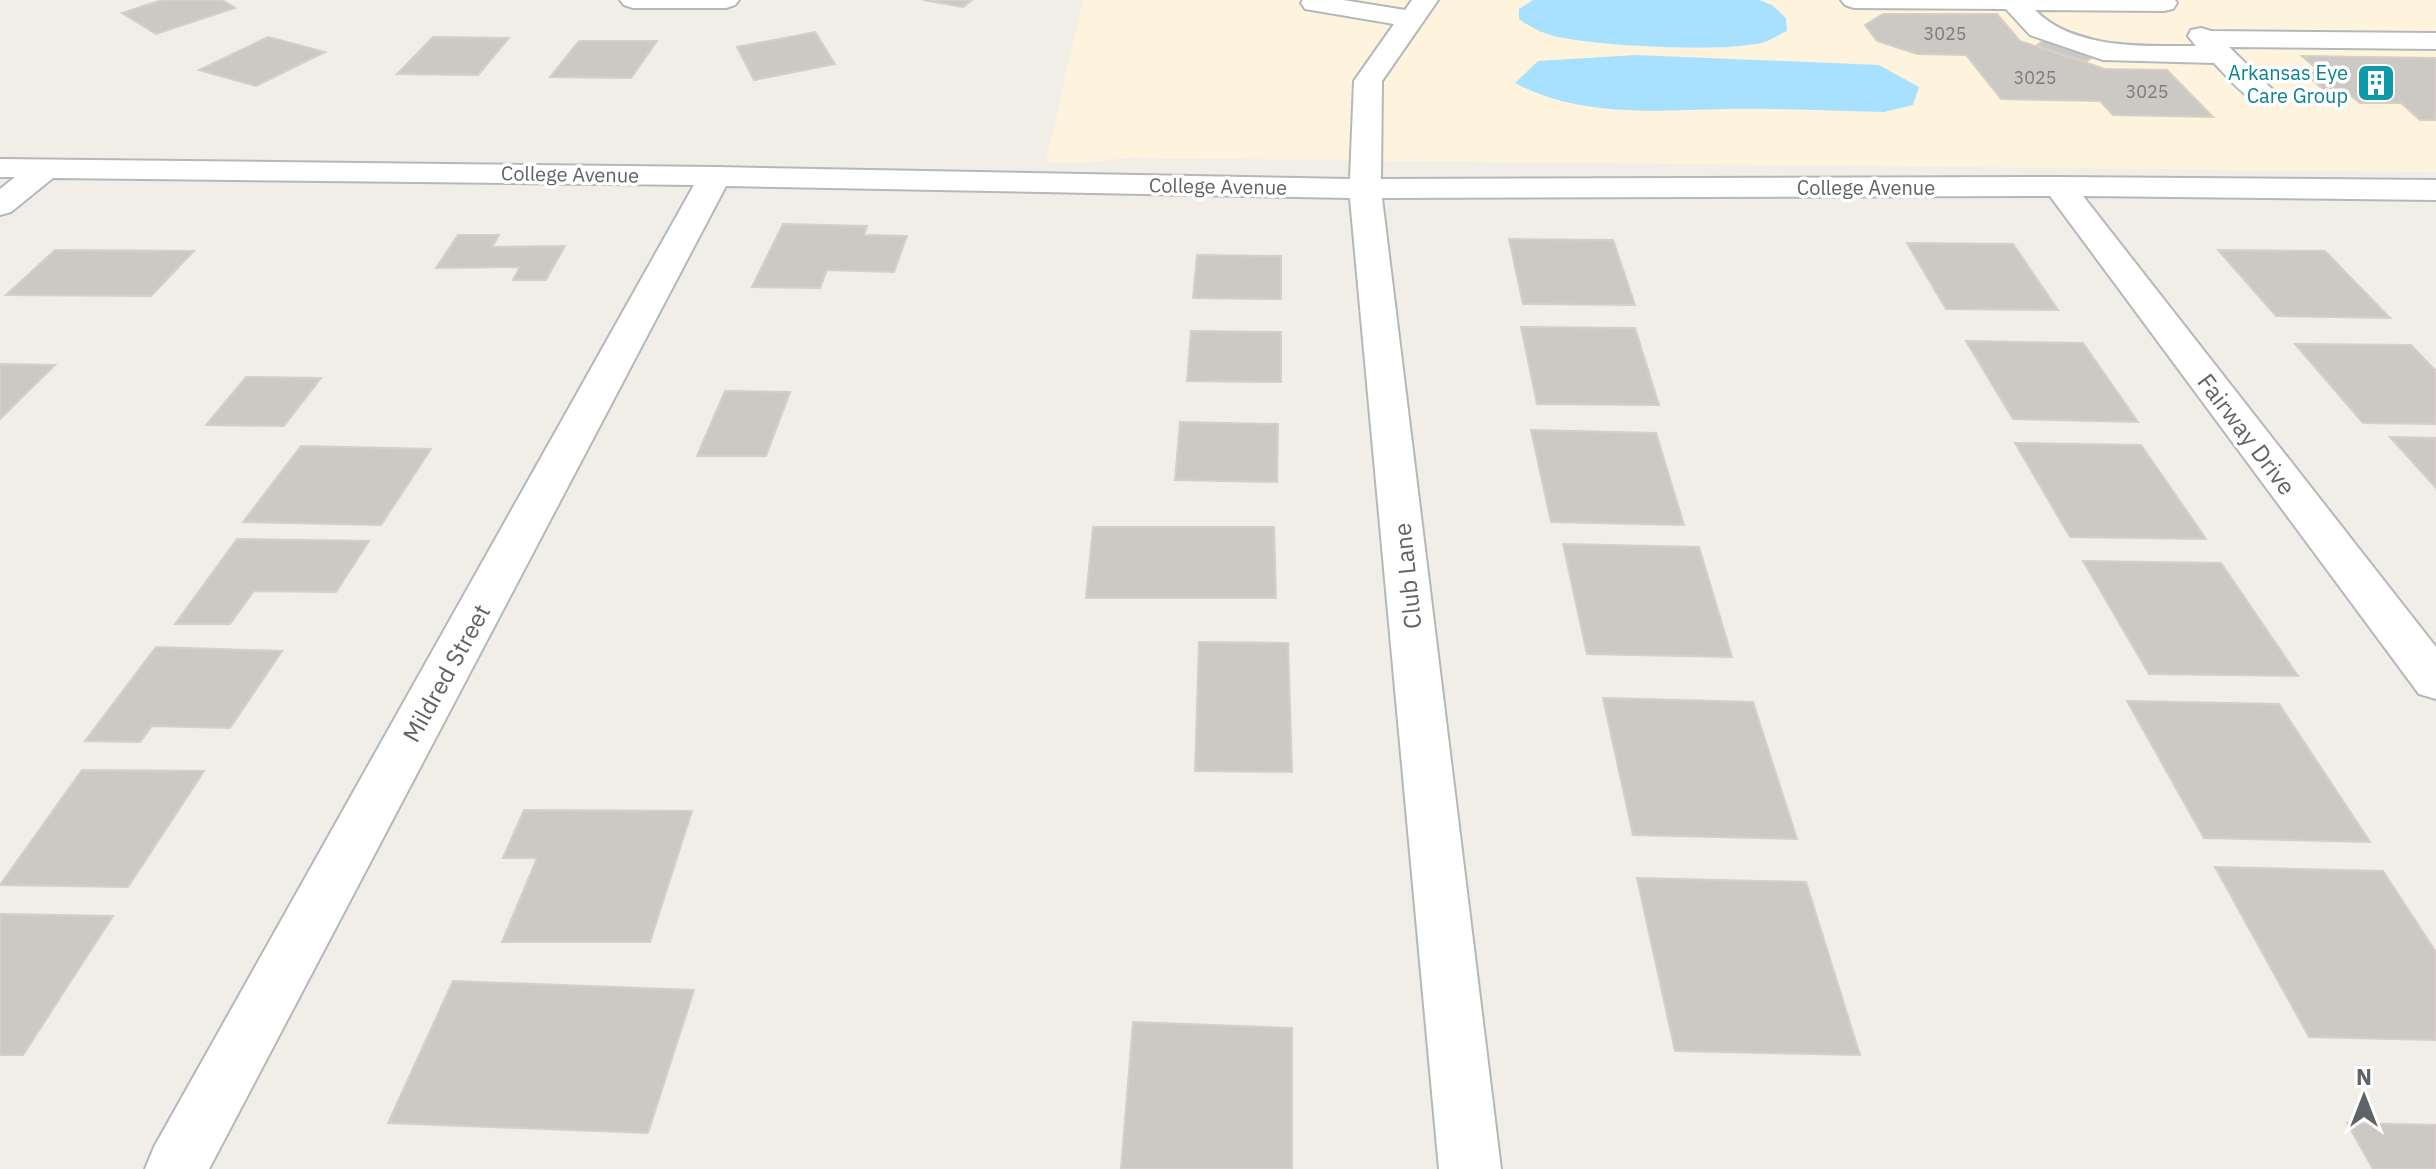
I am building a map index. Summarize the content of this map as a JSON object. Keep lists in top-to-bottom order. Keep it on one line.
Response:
{"streets":{"street":["College Avenue","Fairway Drive","Club Lane","Mildred Street"]},"crossings":[["College Avenue","Fairway Drive"],["College Avenue","Club Lane"],["College Avenue","Mildred Street"]],"places":{"building":["Arkansas Eye Care Group"]},"house_numbers":["3025","3025","3025"],"north":"top"}
